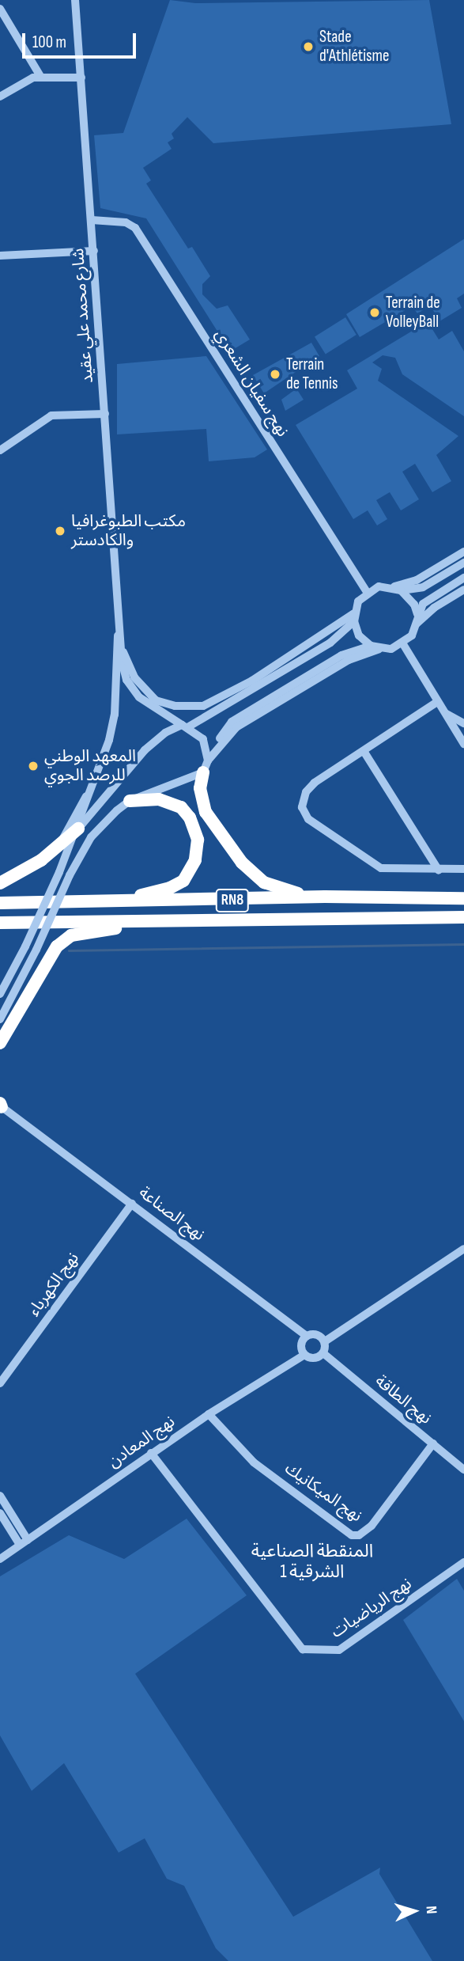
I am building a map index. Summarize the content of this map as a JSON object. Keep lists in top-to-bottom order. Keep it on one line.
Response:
{"streets":{"highway":["RN8"],"street":["شارع محمد علي عقيد","نهج سفيان الشعري","نهج الصناعة","نهج الكهرباء","نهج الطاقة","نهج المعادن","نهج الميكانيك","نهج الرياضيات"]},"crossings":[["شارع محمد علي عقيد","نهج سفيان الشعري"],["نهج الصناعة","نهج الكهرباء"],["نهج الصناعة","نهج الطاقة"],["نهج الصناعة","نهج المعادن"],["نهج الطاقة","نهج المعادن"],["نهج الطاقة","نهج الميكانيك"],["نهج المعادن","نهج الميكانيك"],["نهج المعادن","نهج الرياضيات"]],"districts":["المنقطة الصناعية الشرقية 1"],"places":["Stade d'Athlétisme","Terrain de VolleyBall","Terrain de Tennis","مكتب الطبوغرافيا والكادستر","المعهد الوطني للرصد الجوي"],"scale_bar":"100 m","north":"right"}
